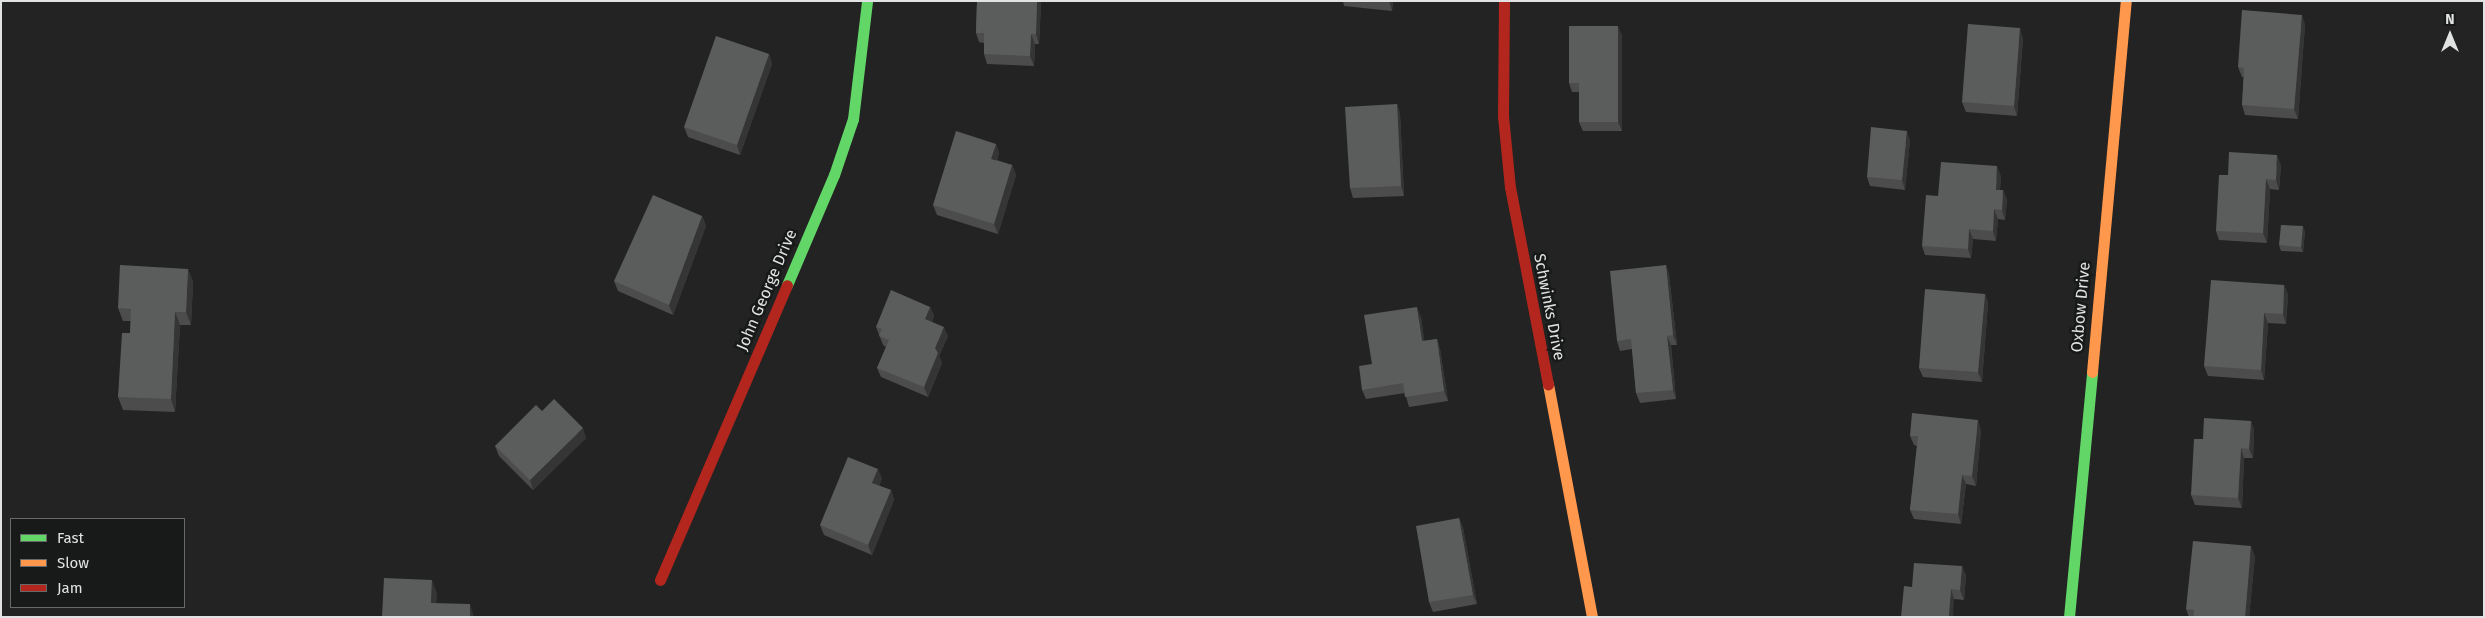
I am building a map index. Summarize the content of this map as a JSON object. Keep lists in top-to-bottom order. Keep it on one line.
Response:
{"streets":{"street":["John George Drive","Schwinks Drive","Oxbow Drive"]},"legend":["Fast","Slow","Jam"],"north":"top"}
